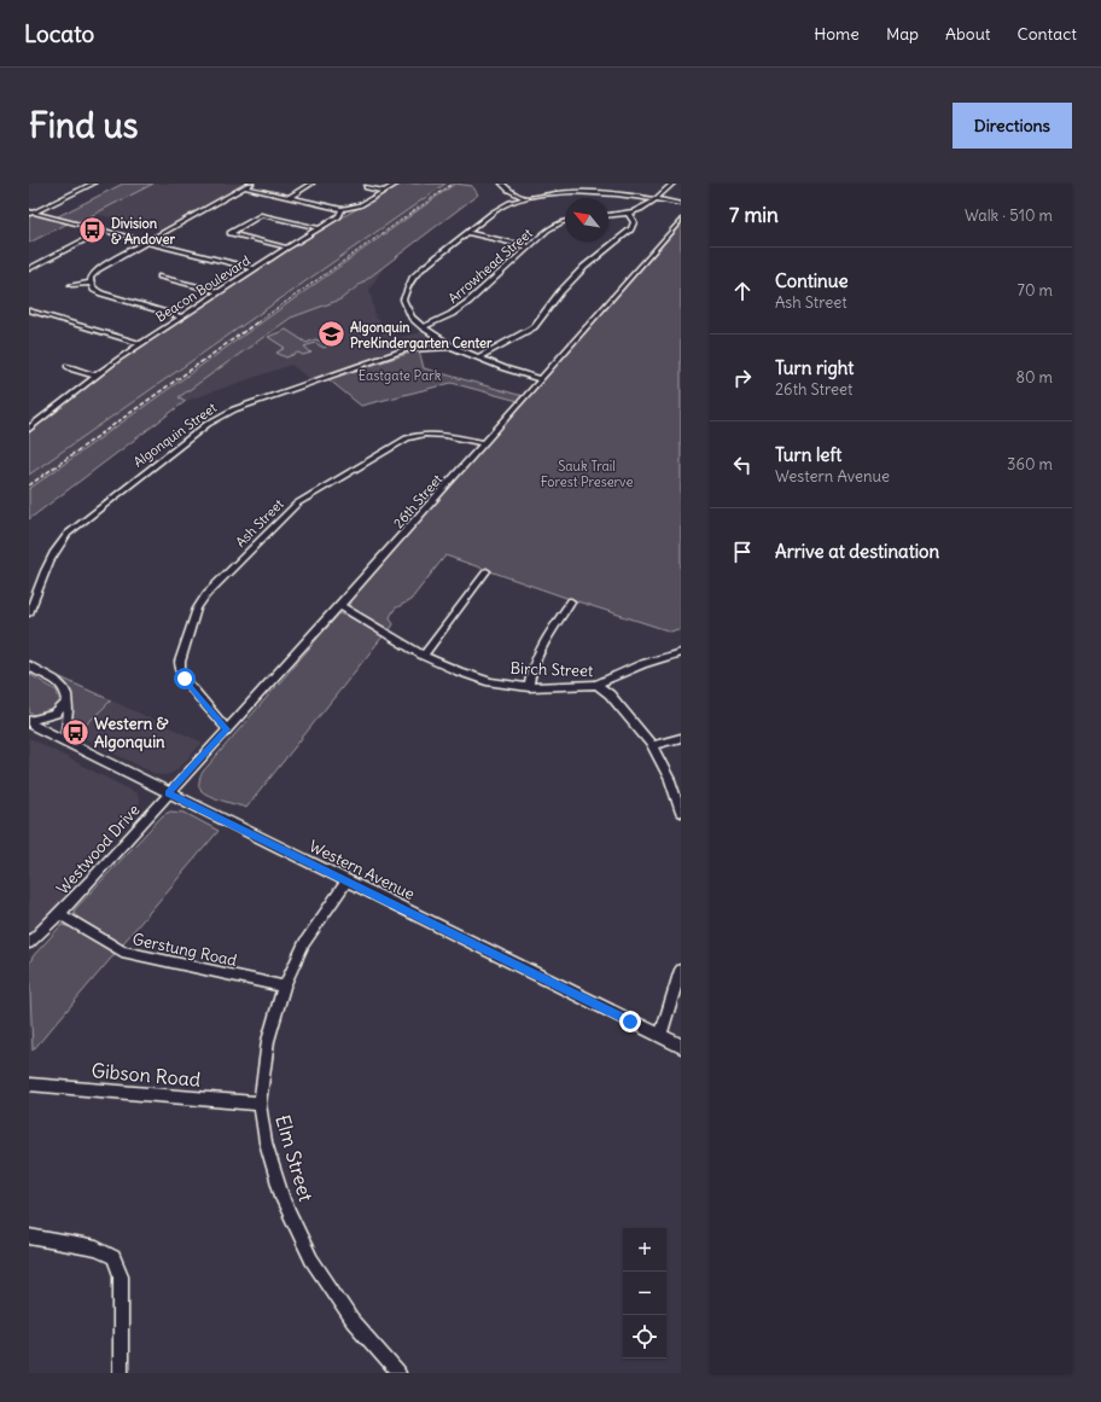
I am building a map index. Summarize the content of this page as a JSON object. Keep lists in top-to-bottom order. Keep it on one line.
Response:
{"streets":{"main road":["Western Avenue"],"street":["Arrowhead Street","Beacon Boulevard","Algonquin Street","26th Street","Ash Street","Birch Street","Westwood Drive","Gerstung Road","Gibson Road","Elm Street"]},"crossings":[["26th Street","Ash Street"],["26th Street","Birch Street"],["26th Street","Westwood Drive"],["26th Street","Western Avenue"],["Westwood Drive","Western Avenue"],["Westwood Drive","Gerstung Road"],["Western Avenue","Elm Street"],["Gerstung Road","Elm Street"],["Gibson Road","Elm Street"]],"parks":["Eastgate Park","Sauk Trail Forest Preserve"],"places":{"bus stop":["Division & Andover","Western & Algonquin"],"school or university":["Algonquin PreKindergarten Center"]},"north":"top left","page":{"header":"Locato","nav":["Home","Map","About","Contact"],"buttons":"Directions","title":"Find us","heading":["7 min","Walk · 510 m"],"list":[["Continue","Ash Street","70 m"],["Turn right","26th Street","80 m"],["Turn left","Western Avenue","360 m"],"Arrive at destination"],"map_buttons":["+","−"]}}
